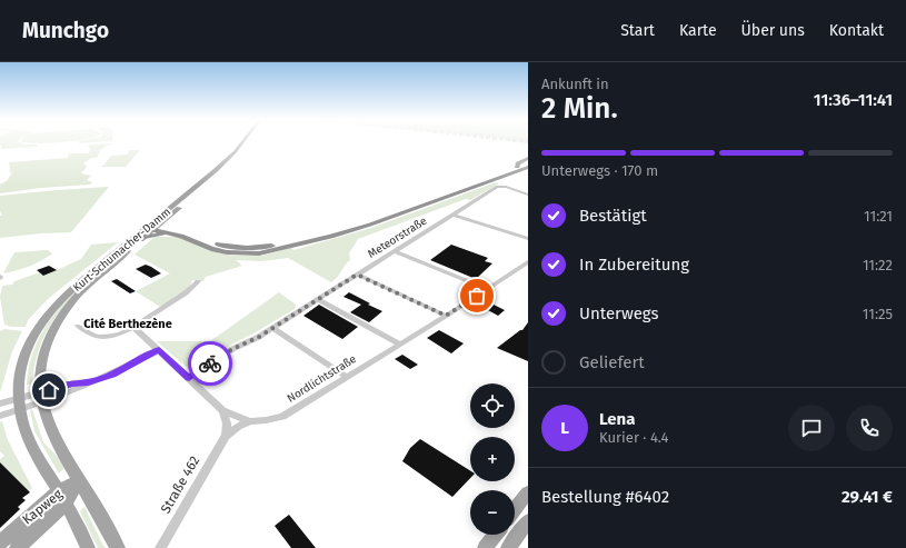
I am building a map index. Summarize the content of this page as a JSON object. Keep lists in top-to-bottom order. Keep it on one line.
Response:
{"streets":{"main road":["Kurt-Schumacher-Damm","Kapweg"],"street":["Meteorstraße","Nordlichtstraße","Straße 462"]},"crossings":[["Meteorstraße","Nordlichtstraße"],["Kurt-Schumacher-Damm","Kapweg"],["Nordlichtstraße","Straße 462"]],"districts":["Cité Berthezène"],"page":{"header":"Munchgo","nav":["Start","Karte","Über uns","Kontakt"],"heading":["2 Min.","Ankunft in","11:36–11:41"],"panel":["Lena","Kurier · 4.4","Bestellung #6402","29.41 €"],"bar":"Unterwegs · 170 m","list":[["Bestätigt","11:21"],["In Zubereitung","11:22"],["Unterwegs","11:25"],"Geliefert"],"map_buttons":["+","−"],"round":"L"}}
